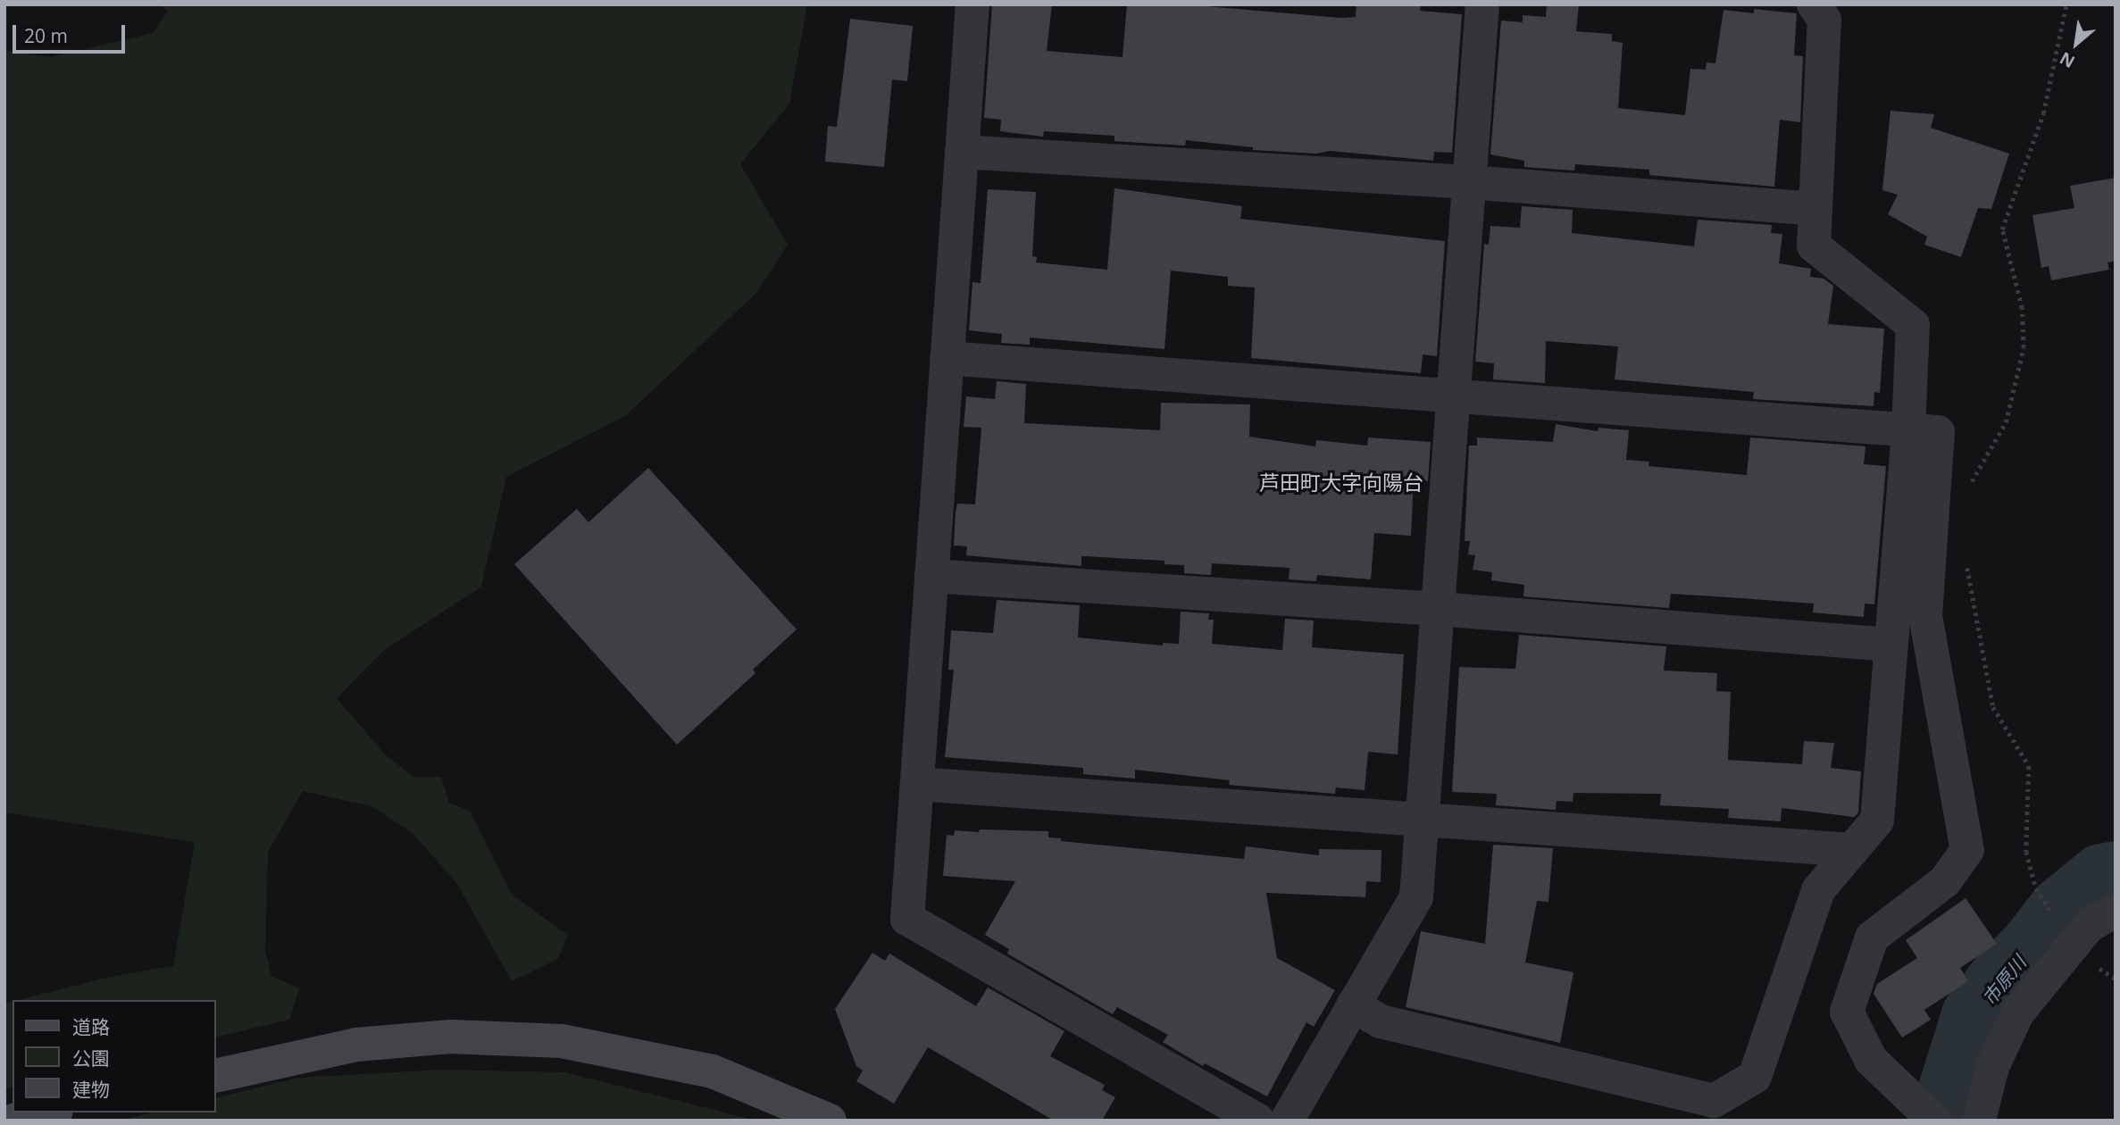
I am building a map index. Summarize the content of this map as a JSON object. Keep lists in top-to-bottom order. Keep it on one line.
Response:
{"districts":["芦田町大字向陽台"],"water":["市原川"],"legend":["道路","公園","建物"],"scale_bar":"20 m","north":"bottom left"}
